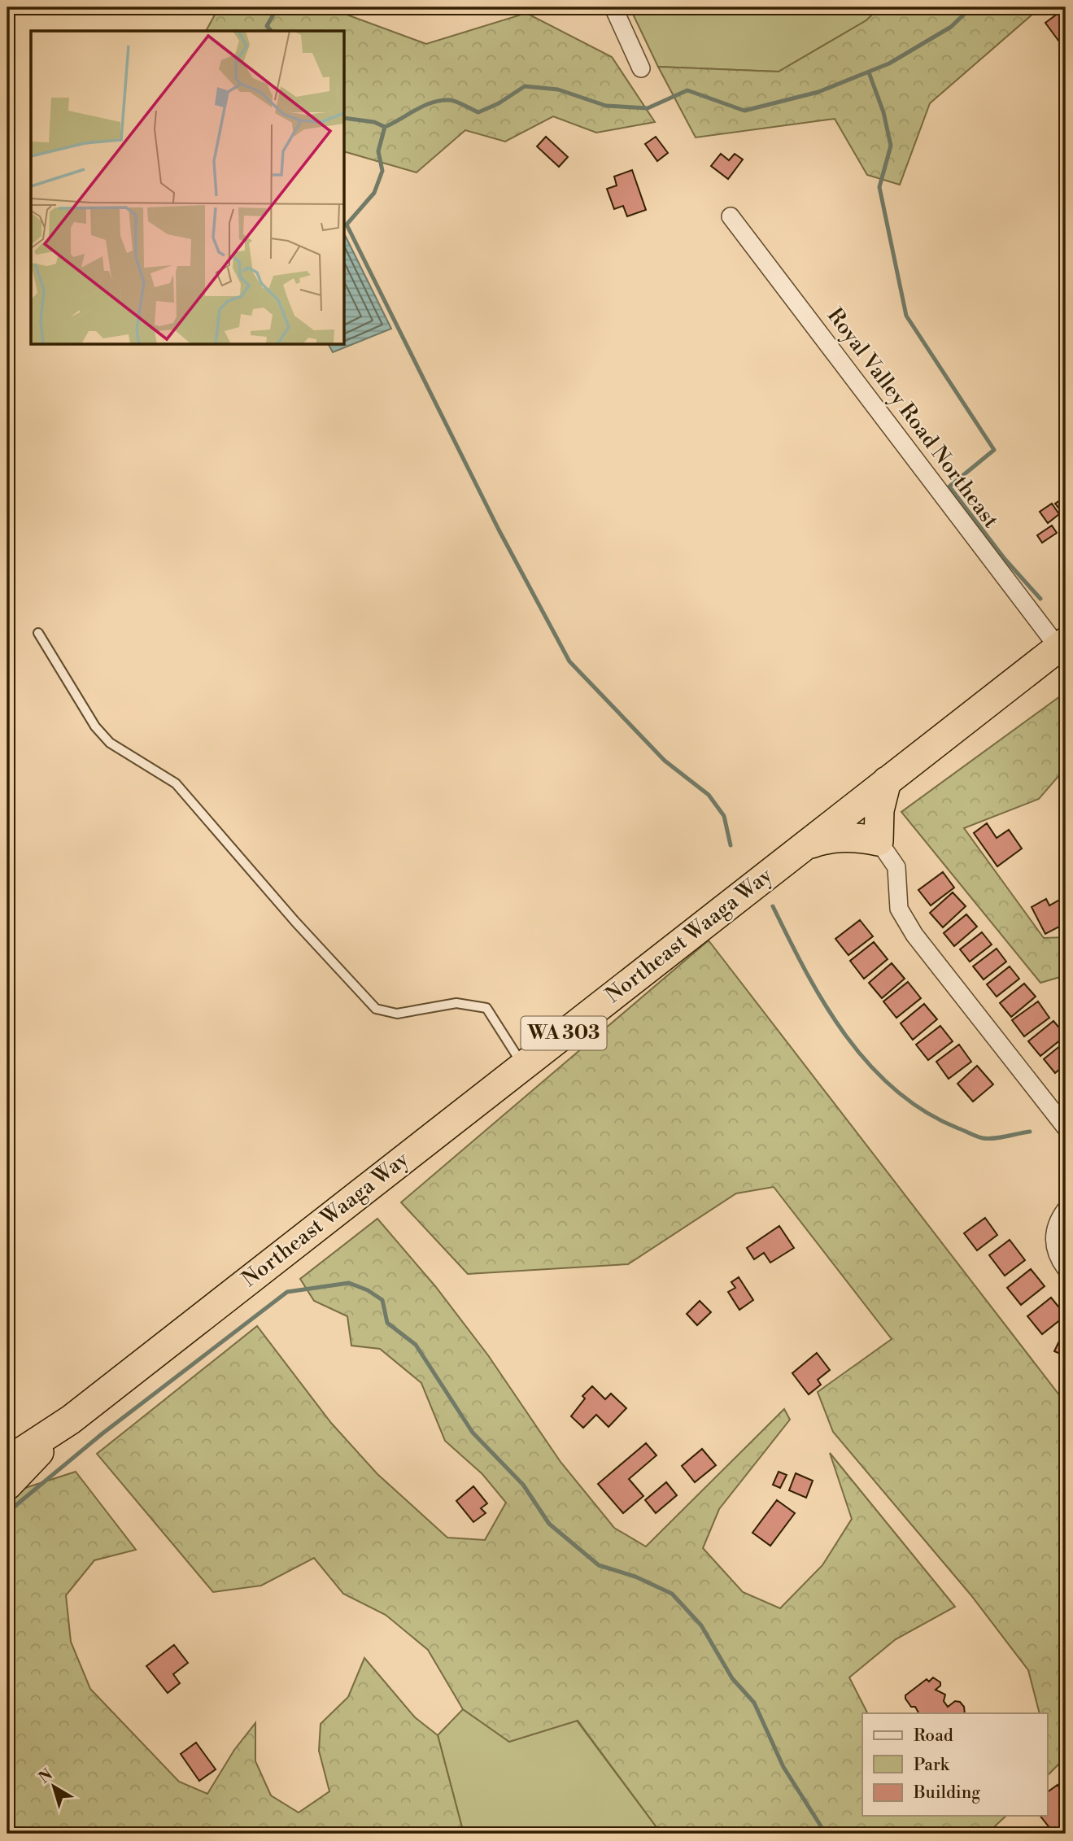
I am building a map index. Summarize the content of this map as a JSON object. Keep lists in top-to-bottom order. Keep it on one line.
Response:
{"streets":{"highway":["Northeast Waaga Way","WA 303"],"street":["Royal Valley Road Northeast"]},"crossings":[["Royal Valley Road Northeast","Northeast Waaga Way"],["Northeast Waaga Way","WA 303"]],"legend":["Road","Park","Building"],"north":"top left"}
